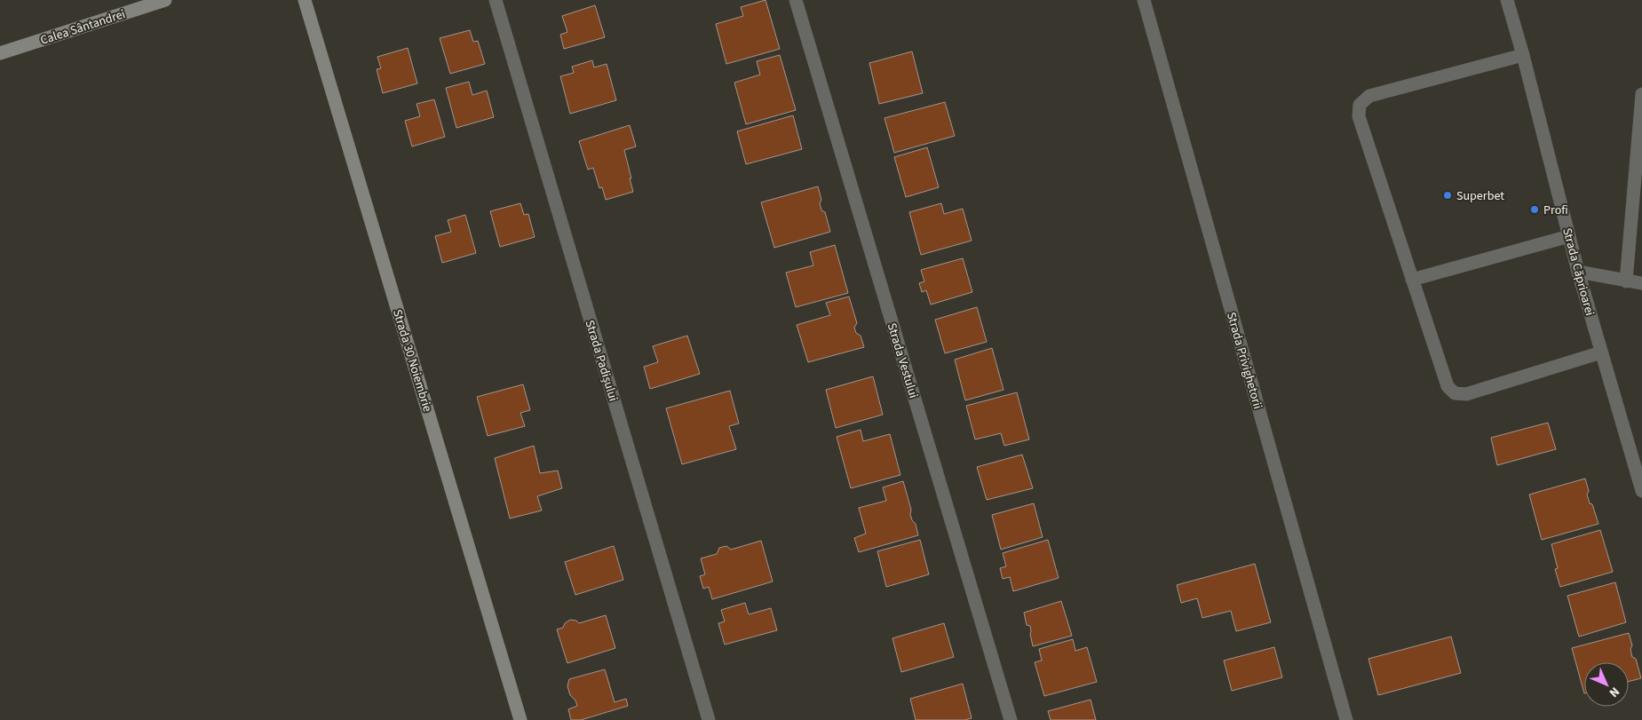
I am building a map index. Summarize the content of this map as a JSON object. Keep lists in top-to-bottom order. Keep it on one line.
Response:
{"streets":{"street":["Calea Sântandrei","Strada Căprioarei","Strada 30 Noiembrie","Strada Padișului","Strada Vestului","Strada Privighetorii"]},"places":["Superbet","Profi"],"north":"bottom right"}
